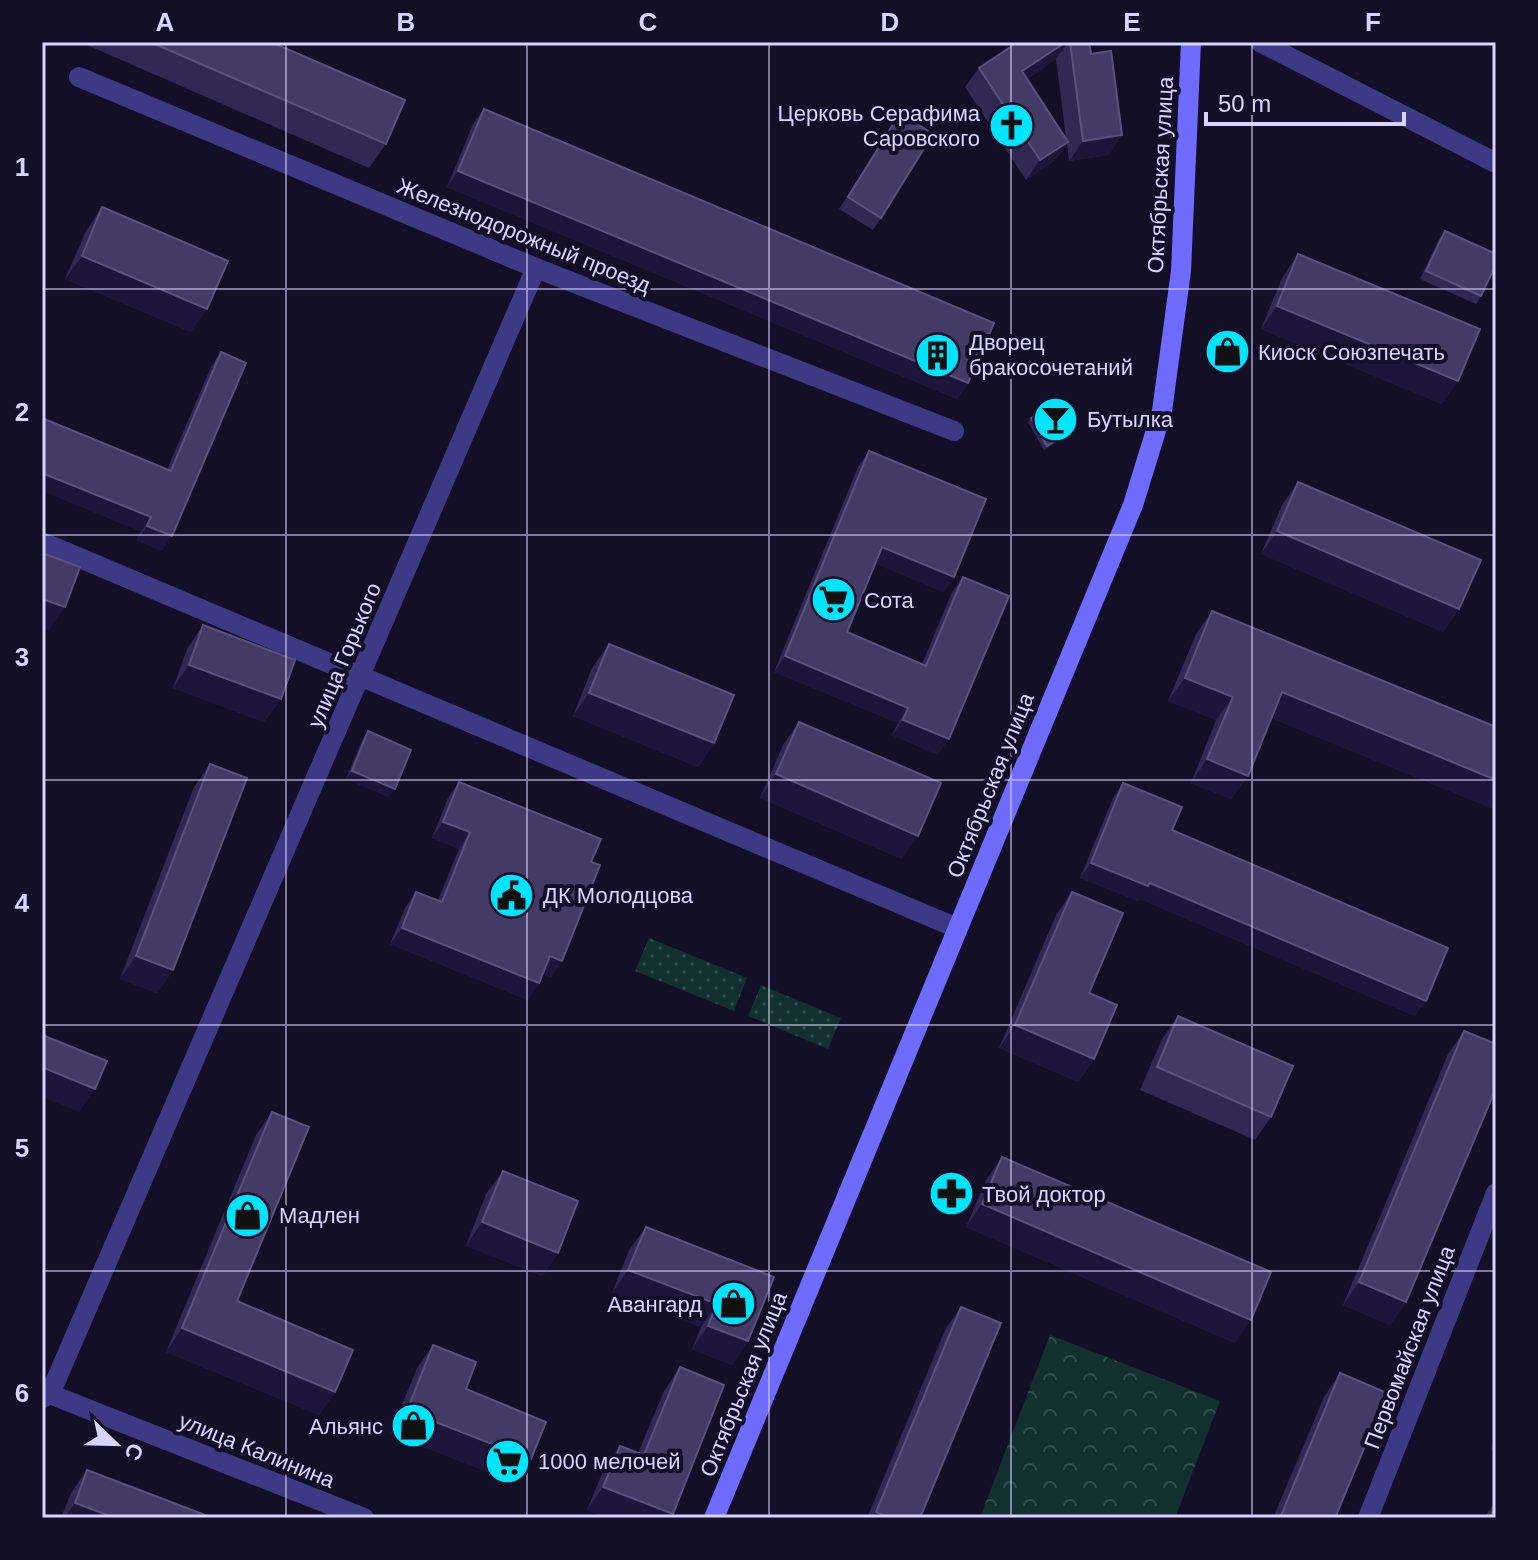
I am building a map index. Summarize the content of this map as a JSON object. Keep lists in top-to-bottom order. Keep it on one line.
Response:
{"streets":{"main road":["Октябрьская улица"],"street":["Железнодорожный проезд","улица Горького","Первомайская улица","улица Калинина"]},"crossings":[["Железнодорожный проезд","улица Горького"],["улица Горького","улица Калинина"]],"places":{"church":["Церковь Серафима Саровского"],"shop":["Киоск Союзпечать","Мадлен","Авангард","Альянс"],"building":["Дворец бракосочетаний"],"bar":["Бутылка"],"supermarket":["Сота","1000 мелочей"],"public building":["ДК Молодцова"],"pharmacy":["Твой доктор"]},"scale_bar":"50 m","north":"bottom right","grid":{"columns":["A","B","C","D","E","F"],"rows":["1","2","3","4","5","6"]}}
